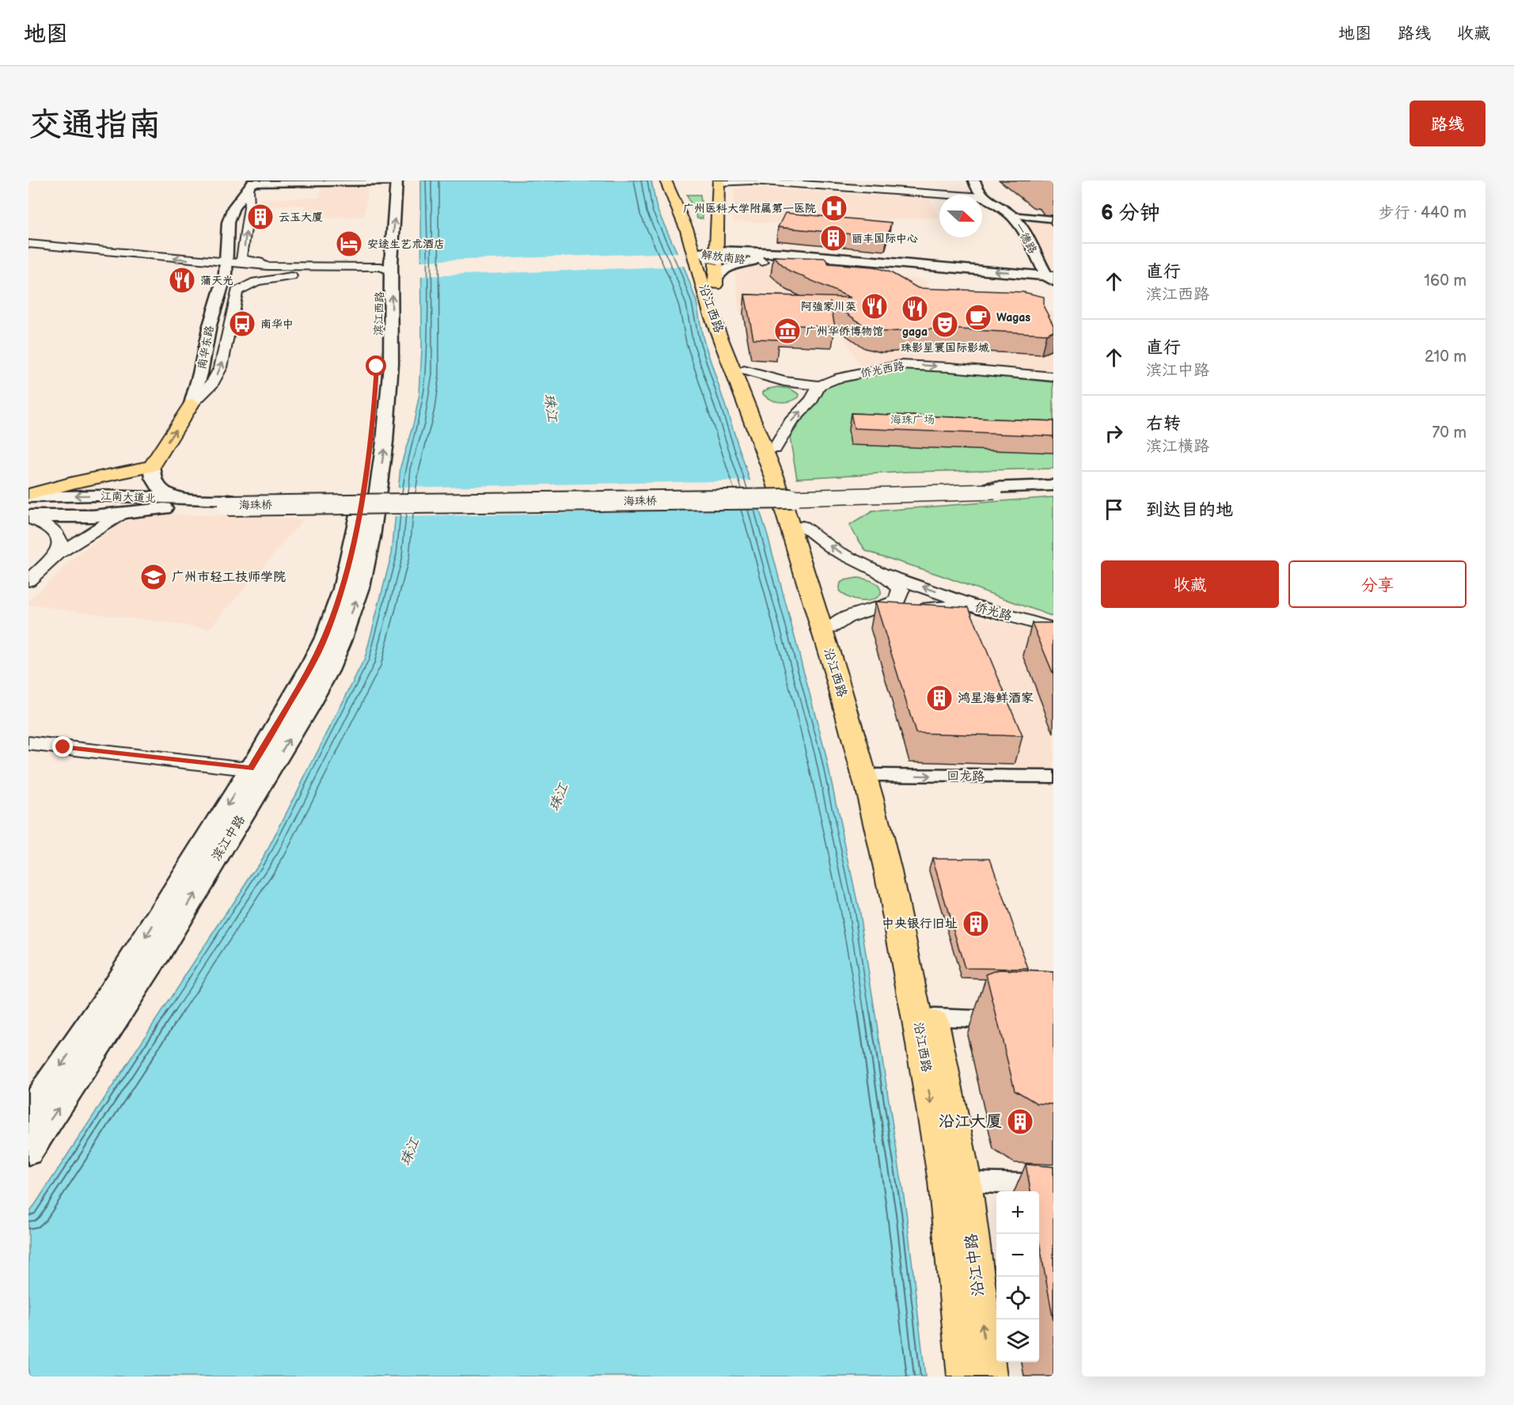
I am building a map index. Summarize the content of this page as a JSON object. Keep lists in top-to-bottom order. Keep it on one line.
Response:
{"streets":{"main road":["一德路","解放南路","沿江西路","滨江西路","南华东路","江南大道北","海珠桥","滨江中路","沿江中路"],"street":["侨光西路","侨光路","回龙路"]},"crossings":[["一德路","解放南路"],["解放南路","沿江西路"],["沿江西路","回龙路"],["沿江西路","沿江中路"],["滨江西路","滨江中路"],["江南大道北","海珠桥"]],"one_way":["回龙路"],"water":["珠江"],"parks":["海珠广场"],"places":{"hospital":["广州医科大学附属第一医院"],"building":["云玉大廈","丽丰国际中心","鸿星海鲜酒家","中央银行旧址","沿江大厦"],"hotel":["安途生艺术酒店"],"restaurant":["蒲天光","阿強家川菜","gaga"],"cafe":["Wagas"],"bus stop":["南华中"],"theatre":["珠影星寰国际影城"],"museum":["广州华侨博物馆"],"school or university":["广州市轻工技师学院"]},"north":"right","page":{"header":"地图","nav":["地图","路线","收藏"],"buttons":["路线",["收藏","分享"]],"title":"交通指南","heading":["6 分钟","步行 · 440 m"],"list":[["直行","滨江西路","160 m"],["直行","滨江中路","210 m"],["右转","滨江横路","70 m"],"到达目的地"],"map_buttons":["+","−"]}}
